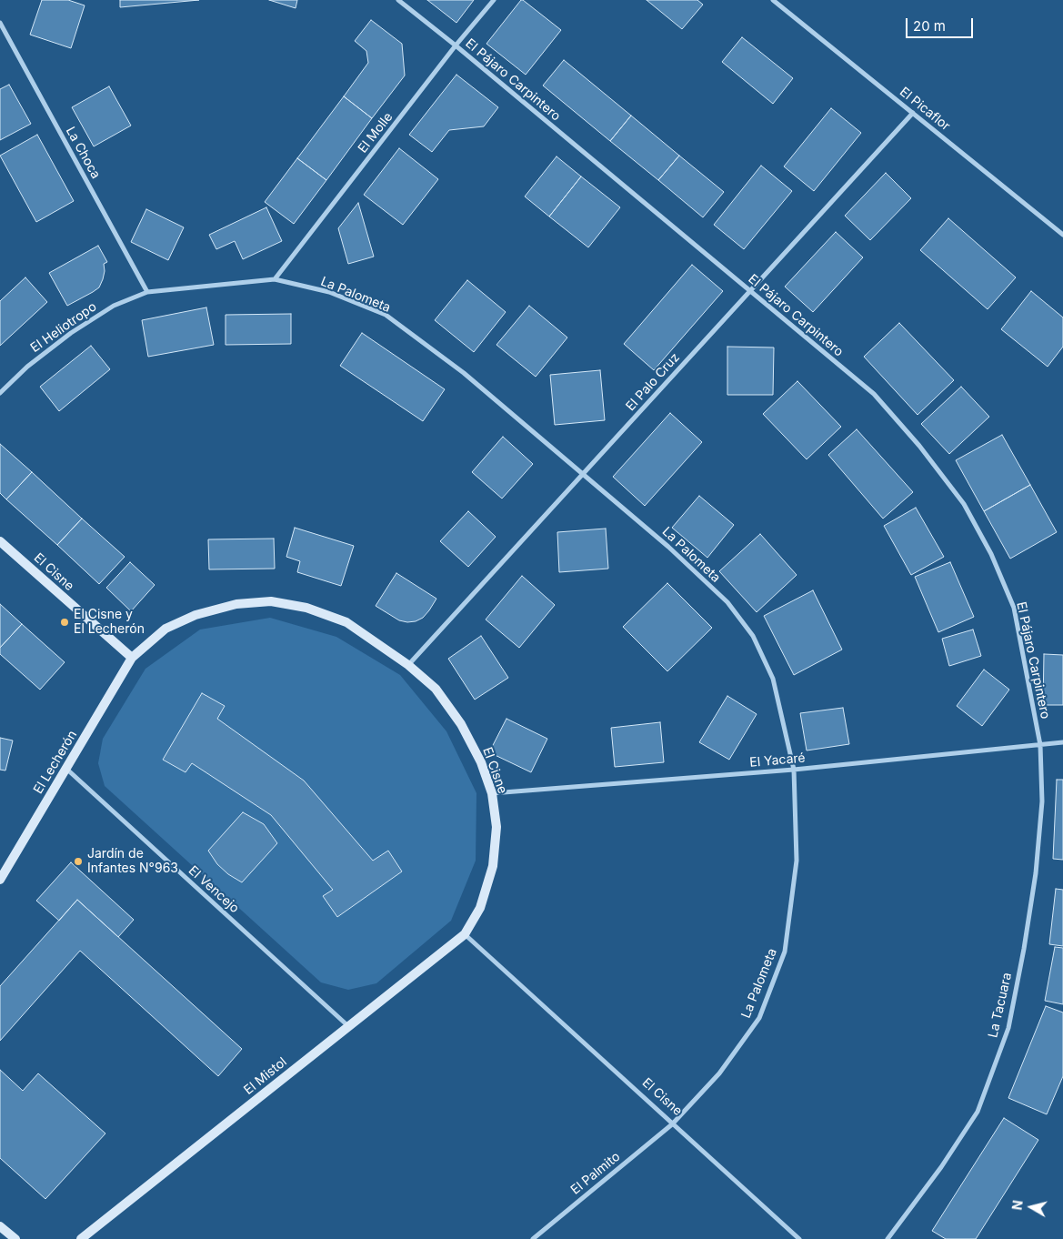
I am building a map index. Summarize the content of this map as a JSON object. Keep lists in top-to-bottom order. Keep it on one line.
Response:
{"streets":{"street":["El Pájaro Carpintero","El Picaflor","El Molle","La Choca","La Palometa","El Heliotropo","El Palo Cruz","El Cisne","El Yacaré","El Lecherón","El Vencejo","La Tacuara","El Mistol","El Palmito"]},"crossings":[["El Pájaro Carpintero","El Molle"],["El Pájaro Carpintero","El Palo Cruz"],["El Pájaro Carpintero","El Yacaré"],["El Pájaro Carpintero","La Tacuara"],["El Picaflor","El Palo Cruz"],["El Molle","La Palometa"],["La Choca","La Palometa"],["La Choca","El Heliotropo"],["La Palometa","El Heliotropo"],["La Palometa","El Palo Cruz"],["La Palometa","El Cisne"],["La Palometa","El Yacaré"],["La Palometa","El Palmito"],["El Palo Cruz","El Cisne"],["El Cisne","El Yacaré"],["El Cisne","El Lecherón"],["El Cisne","El Mistol"],["El Cisne","El Palmito"],["El Yacaré","La Tacuara"],["El Lecherón","El Vencejo"],["El Vencejo","El Mistol"]],"places":["El Cisne y El Lecherón","Jardín de Infantes N°963"],"scale_bar":"20 m","north":"left"}
